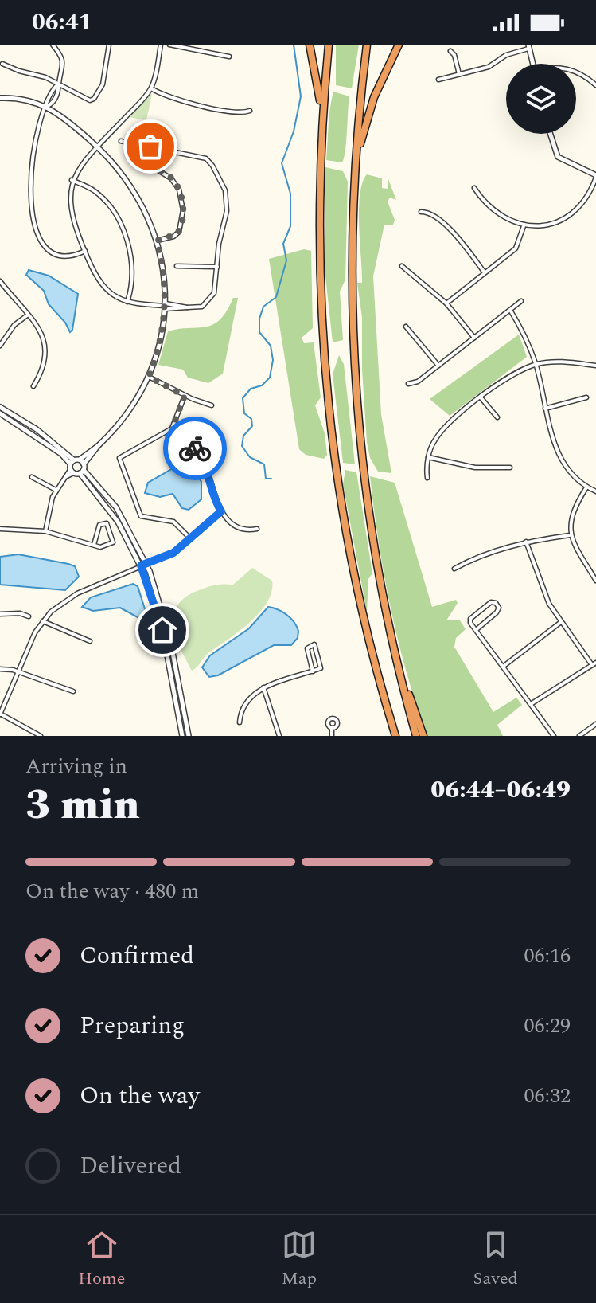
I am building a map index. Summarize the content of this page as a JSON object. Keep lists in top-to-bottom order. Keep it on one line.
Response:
{"page":{"status":"06:41","heading":["3 min","Arriving in","06:44–06:49"],"bar":"On the way · 480 m","list":[["Confirmed","06:16"],["Preparing","06:29"],["On the way","06:32"],"Delivered"],"tabs":["Home","Map","Saved"]}}
